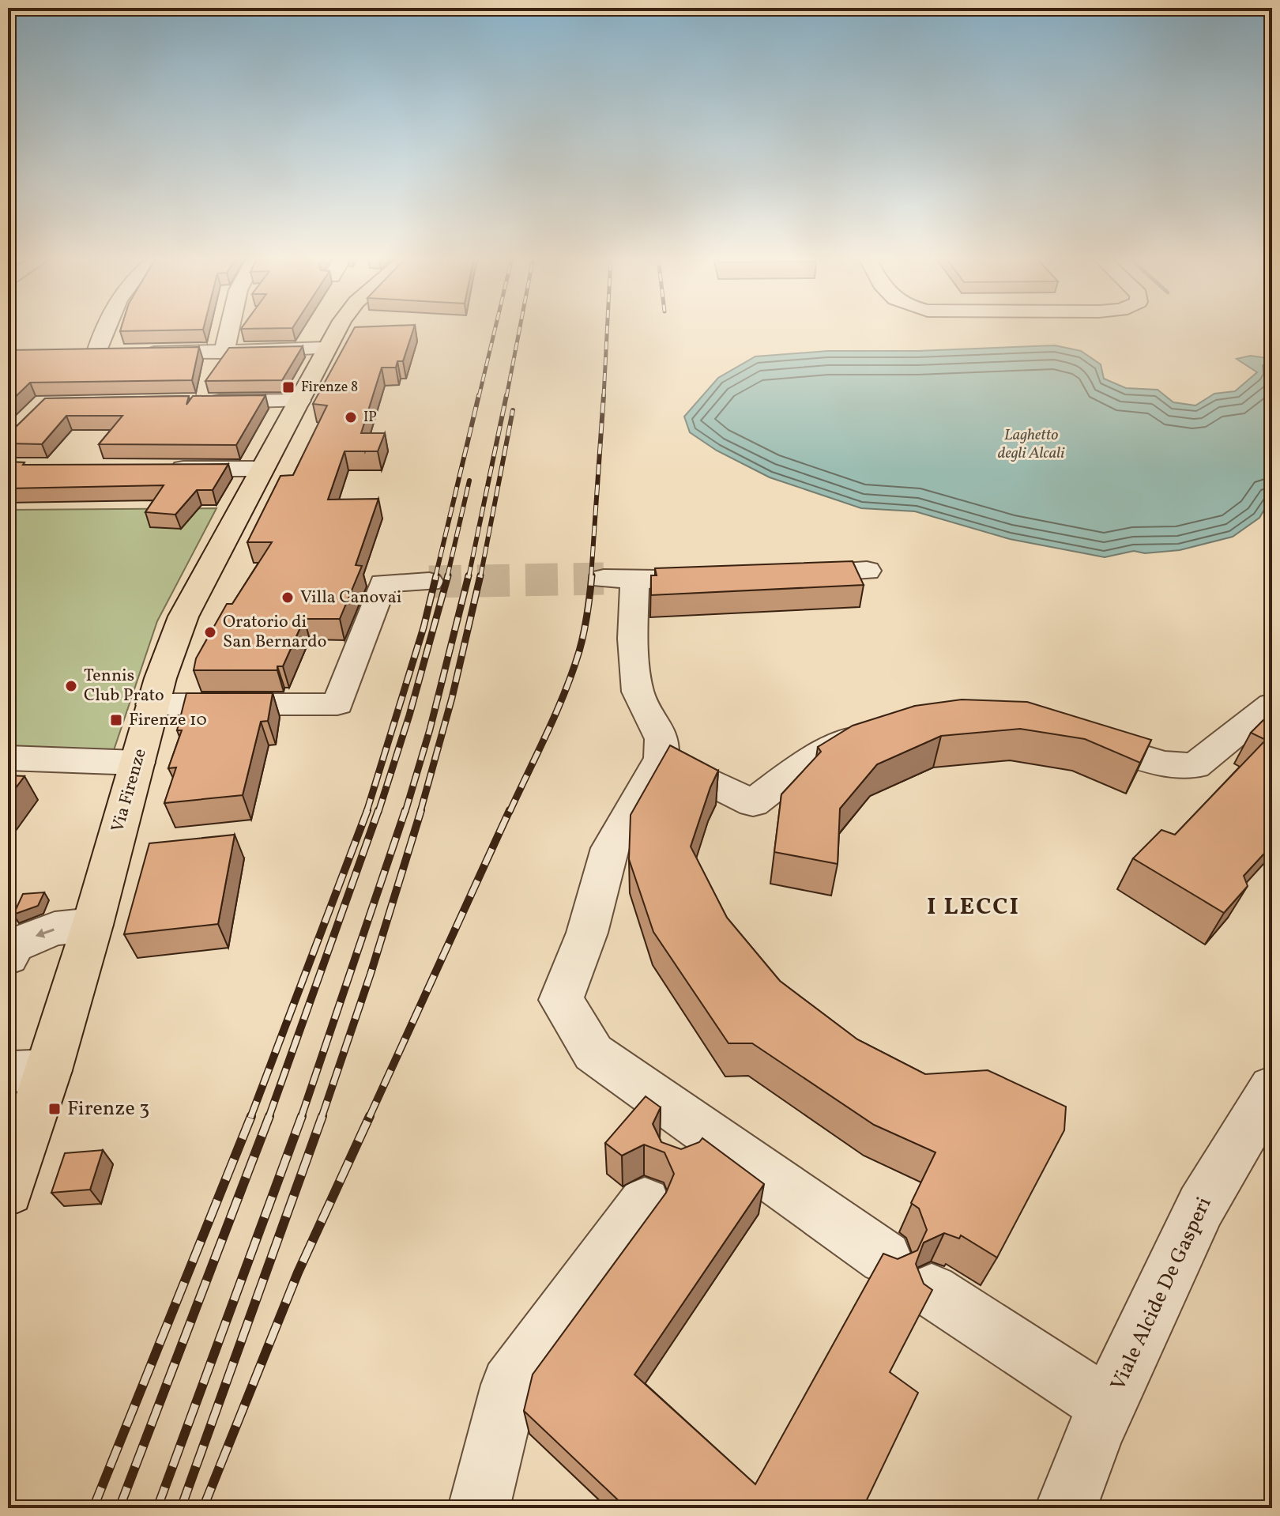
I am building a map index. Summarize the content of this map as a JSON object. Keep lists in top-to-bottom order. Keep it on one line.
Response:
{"streets":{"main road":["Via Firenze"],"street":["Viale Alcide De Gasperi"]},"districts":["I LECCI"],"water":["Laghetto degli Alcali"],"places":{"transit":["Firenze 8","Firenze 10","Firenze 3"],"other":["IP","Villa Canovai","Oratorio di San Bernardo","Tennis Club Prato"]}}
